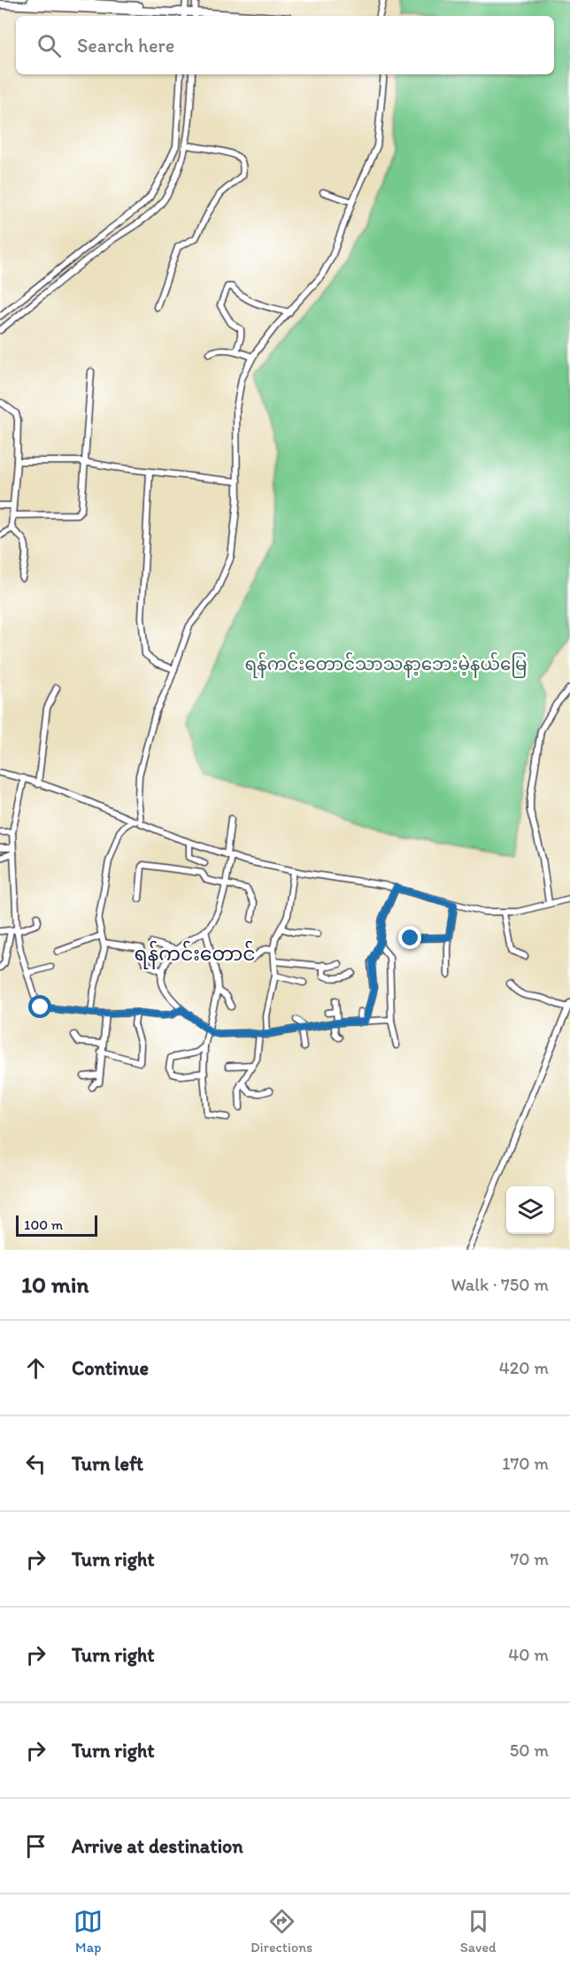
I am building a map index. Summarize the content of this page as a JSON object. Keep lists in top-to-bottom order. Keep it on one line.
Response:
{"districts":["ရန်ကင်းတောင်"],"parks":["ရန်ကင်းတောင်သာသနာ့ဘေးမဲ့နယ်မြေ"],"scale_bar":"100 m","page":{"search":"Search here","scale":"100 m","heading":["10 min","Walk · 750 m"],"list":[["Continue","420 m"],["Turn left","170 m"],["Turn right","70 m"],["Turn right","40 m"],["Turn right","50 m"],"Arrive at destination"],"nav":["Map","Directions","Saved"]}}
